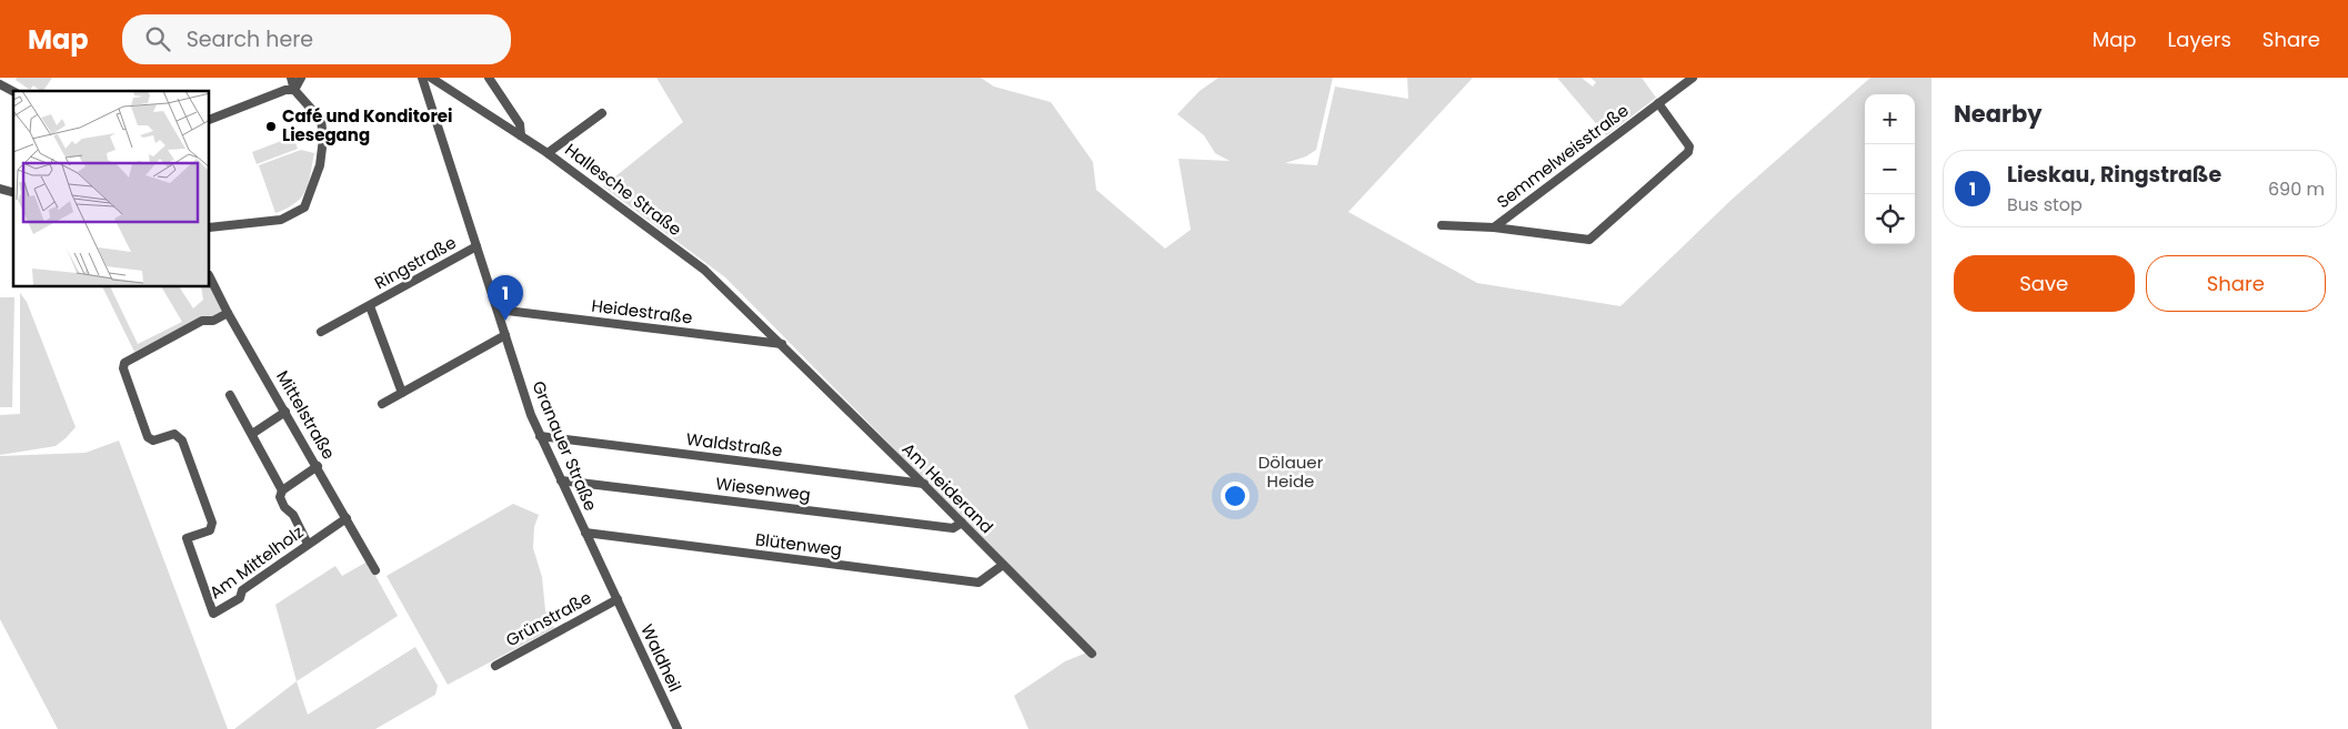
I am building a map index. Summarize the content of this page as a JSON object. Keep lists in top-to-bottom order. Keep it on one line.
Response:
{"streets":{"street":["Semmelweisstraße","Hallesche Straße","Ringstraße","Heidestraße","Mittelstraße","Waldstraße","Granauer Straße","Am Heiderand","Wiesenweg","Blütenweg","Am Mittelholz","Grünstraße","Waldheil"]},"crossings":[["Hallesche Straße","Heidestraße"],["Hallesche Straße","Am Heiderand"],["Ringstraße","Granauer Straße"],["Heidestraße","Granauer Straße"],["Heidestraße","Am Heiderand"],["Mittelstraße","Am Mittelholz"],["Waldstraße","Granauer Straße"],["Waldstraße","Am Heiderand"],["Granauer Straße","Wiesenweg"],["Granauer Straße","Blütenweg"],["Granauer Straße","Grünstraße"],["Granauer Straße","Waldheil"],["Am Heiderand","Wiesenweg"],["Am Heiderand","Blütenweg"],["Grünstraße","Waldheil"]],"parks":["Dölauer Heide"],"places":["Café und Konditorei Liesegang"],"page":{"header":"Map","search":"Search here","nav":["Map","Layers","Share"],"heading":"Nearby","map_buttons":["+","−"],"list":[{"mark":"1","name":"Lieskau, Ringstraße","note":"Bus stop","value":"690 m"}],"buttons":["Save","Share"],"pins":"1"}}
